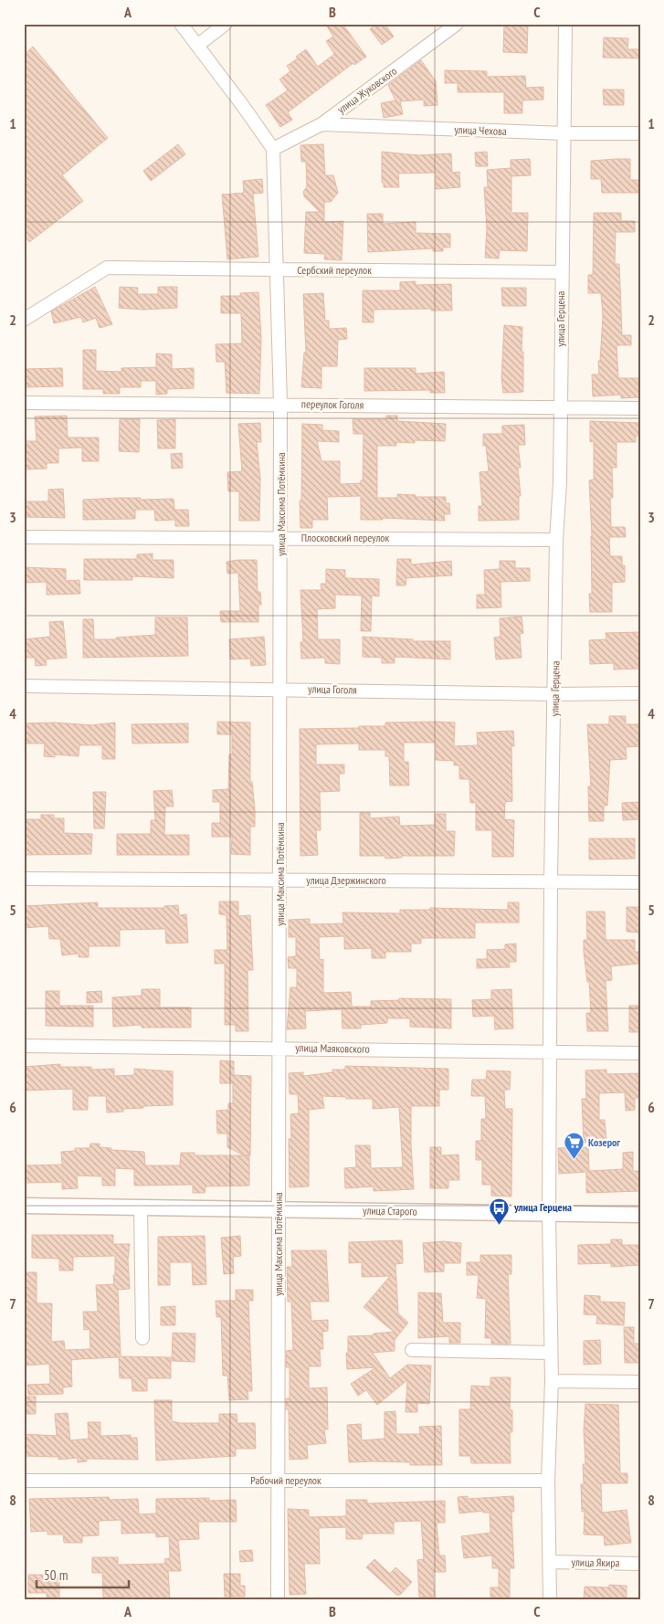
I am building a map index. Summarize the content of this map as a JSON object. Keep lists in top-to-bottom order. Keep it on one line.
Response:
{"streets":{"street":["улица Жуковского","улица Чехова","Сербский переулок","улица Герцена","переулок Гоголя","улица Максима Потёмкина","Плосковский переулок","улица Гоголя","улица Дзержинского","улица Маяковского","улица Старого","Рабочий переулок","улица Якира"]},"crossings":[["улица Жуковского","улица Чехова"],["улица Жуковского","улица Максима Потёмкина"],["улица Чехова","улица Герцена"],["Сербский переулок","улица Герцена"],["Сербский переулок","улица Максима Потёмкина"],["улица Герцена","переулок Гоголя"],["улица Герцена","Плосковский переулок"],["улица Герцена","улица Гоголя"],["улица Герцена","улица Дзержинского"],["улица Герцена","улица Маяковского"],["улица Герцена","улица Старого"],["улица Герцена","Рабочий переулок"],["улица Герцена","улица Якира"],["переулок Гоголя","улица Максима Потёмкина"],["улица Максима Потёмкина","Плосковский переулок"],["улица Максима Потёмкина","улица Гоголя"],["улица Максима Потёмкина","улица Дзержинского"],["улица Максима Потёмкина","улица Маяковского"],["улица Максима Потёмкина","улица Старого"],["улица Максима Потёмкина","Рабочий переулок"]],"places":{"supermarket":["Козерог"],"bus stop":["улица Герцена"]},"scale_bar":"50 m","grid":{"columns":["A","B","C"],"rows":["1","2","3","4","5","6","7","8"]}}
